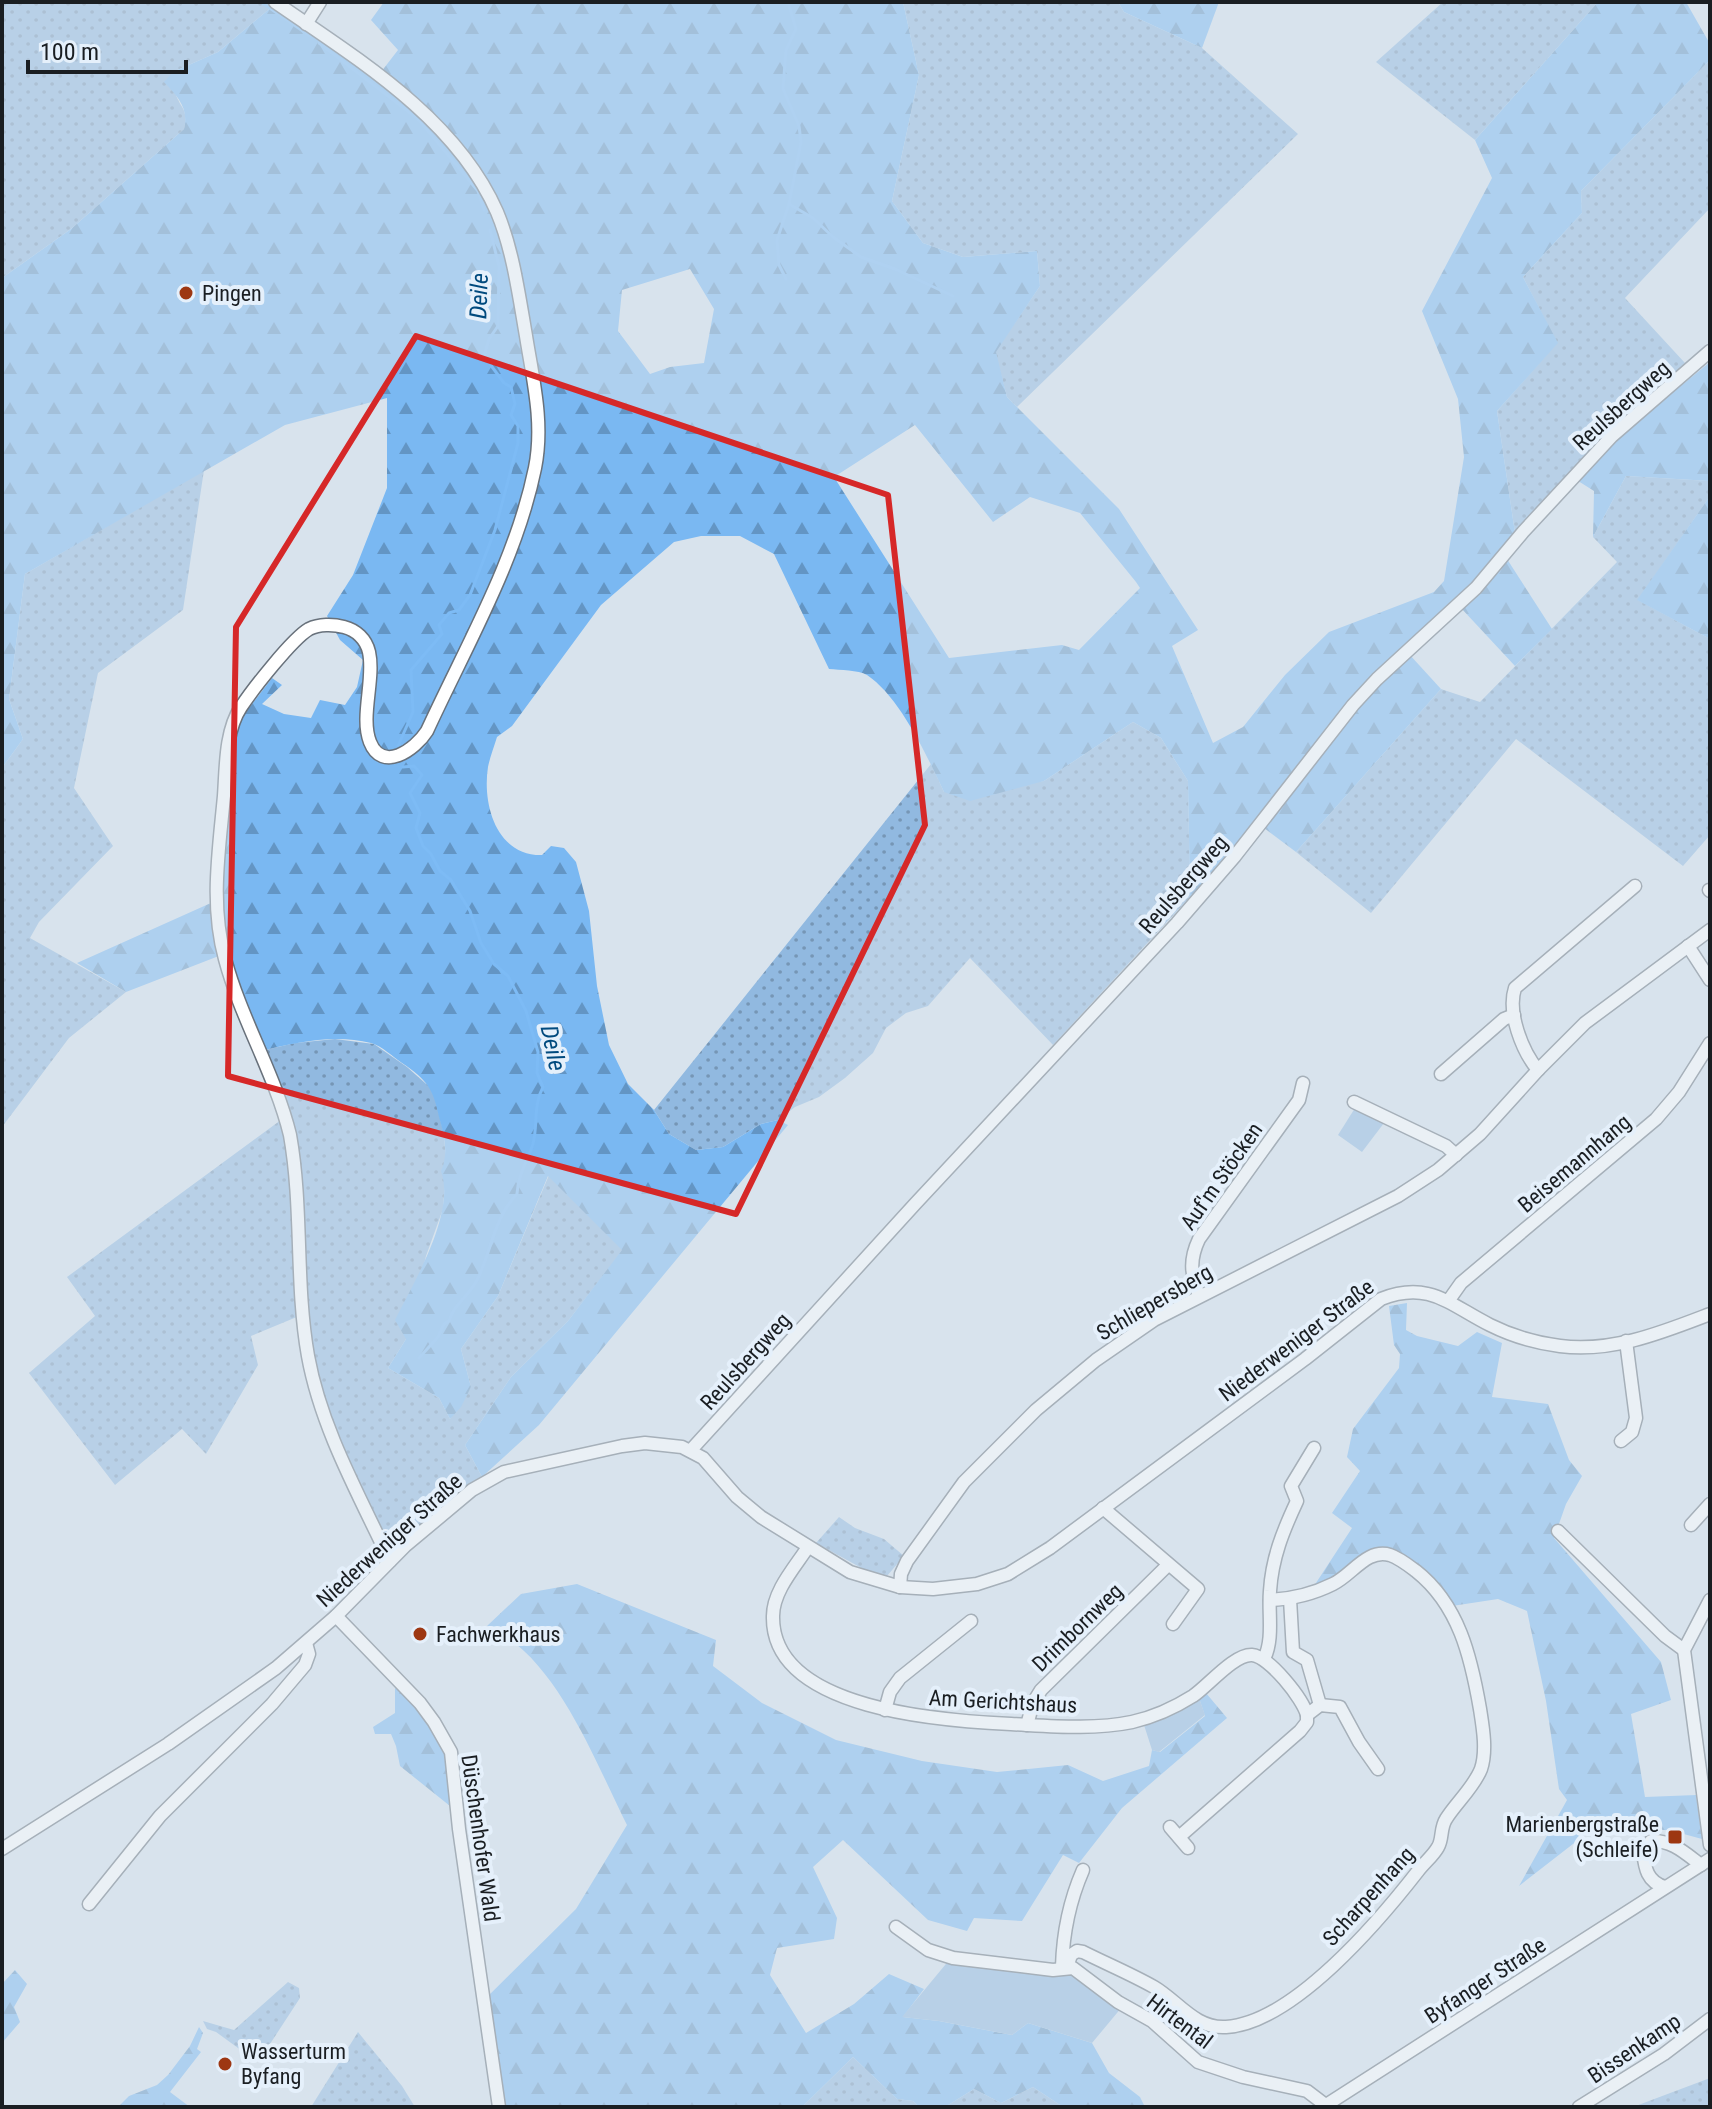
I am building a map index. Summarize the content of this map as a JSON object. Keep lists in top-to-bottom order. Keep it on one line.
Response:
{"streets":{"street":["Reulsbergweg","Beisemannhang","Auf'm Stöcken","Schliepersberg","Niederweniger Straße","Drimbornweg","Am Gerichtshaus","Düschenhofer Wald","Scharpenhang","Byfanger Straße","Hirtental","Bissenkamp"]},"crossings":[["Reulsbergweg","Niederweniger Straße"],["Beisemannhang","Niederweniger Straße"],["Auf'm Stöcken","Schliepersberg"],["Schliepersberg","Niederweniger Straße"],["Niederweniger Straße","Am Gerichtshaus"],["Niederweniger Straße","Düschenhofer Wald"],["Drimbornweg","Am Gerichtshaus"],["Scharpenhang","Hirtental"],["Byfanger Straße","Hirtental"]],"water":["Deile"],"places":{"other":["Pingen","Fachwerkhaus","Wasserturm Byfang"],"transit":["Marienbergstraße (Schleife)"]},"scale_bar":"100 m"}
